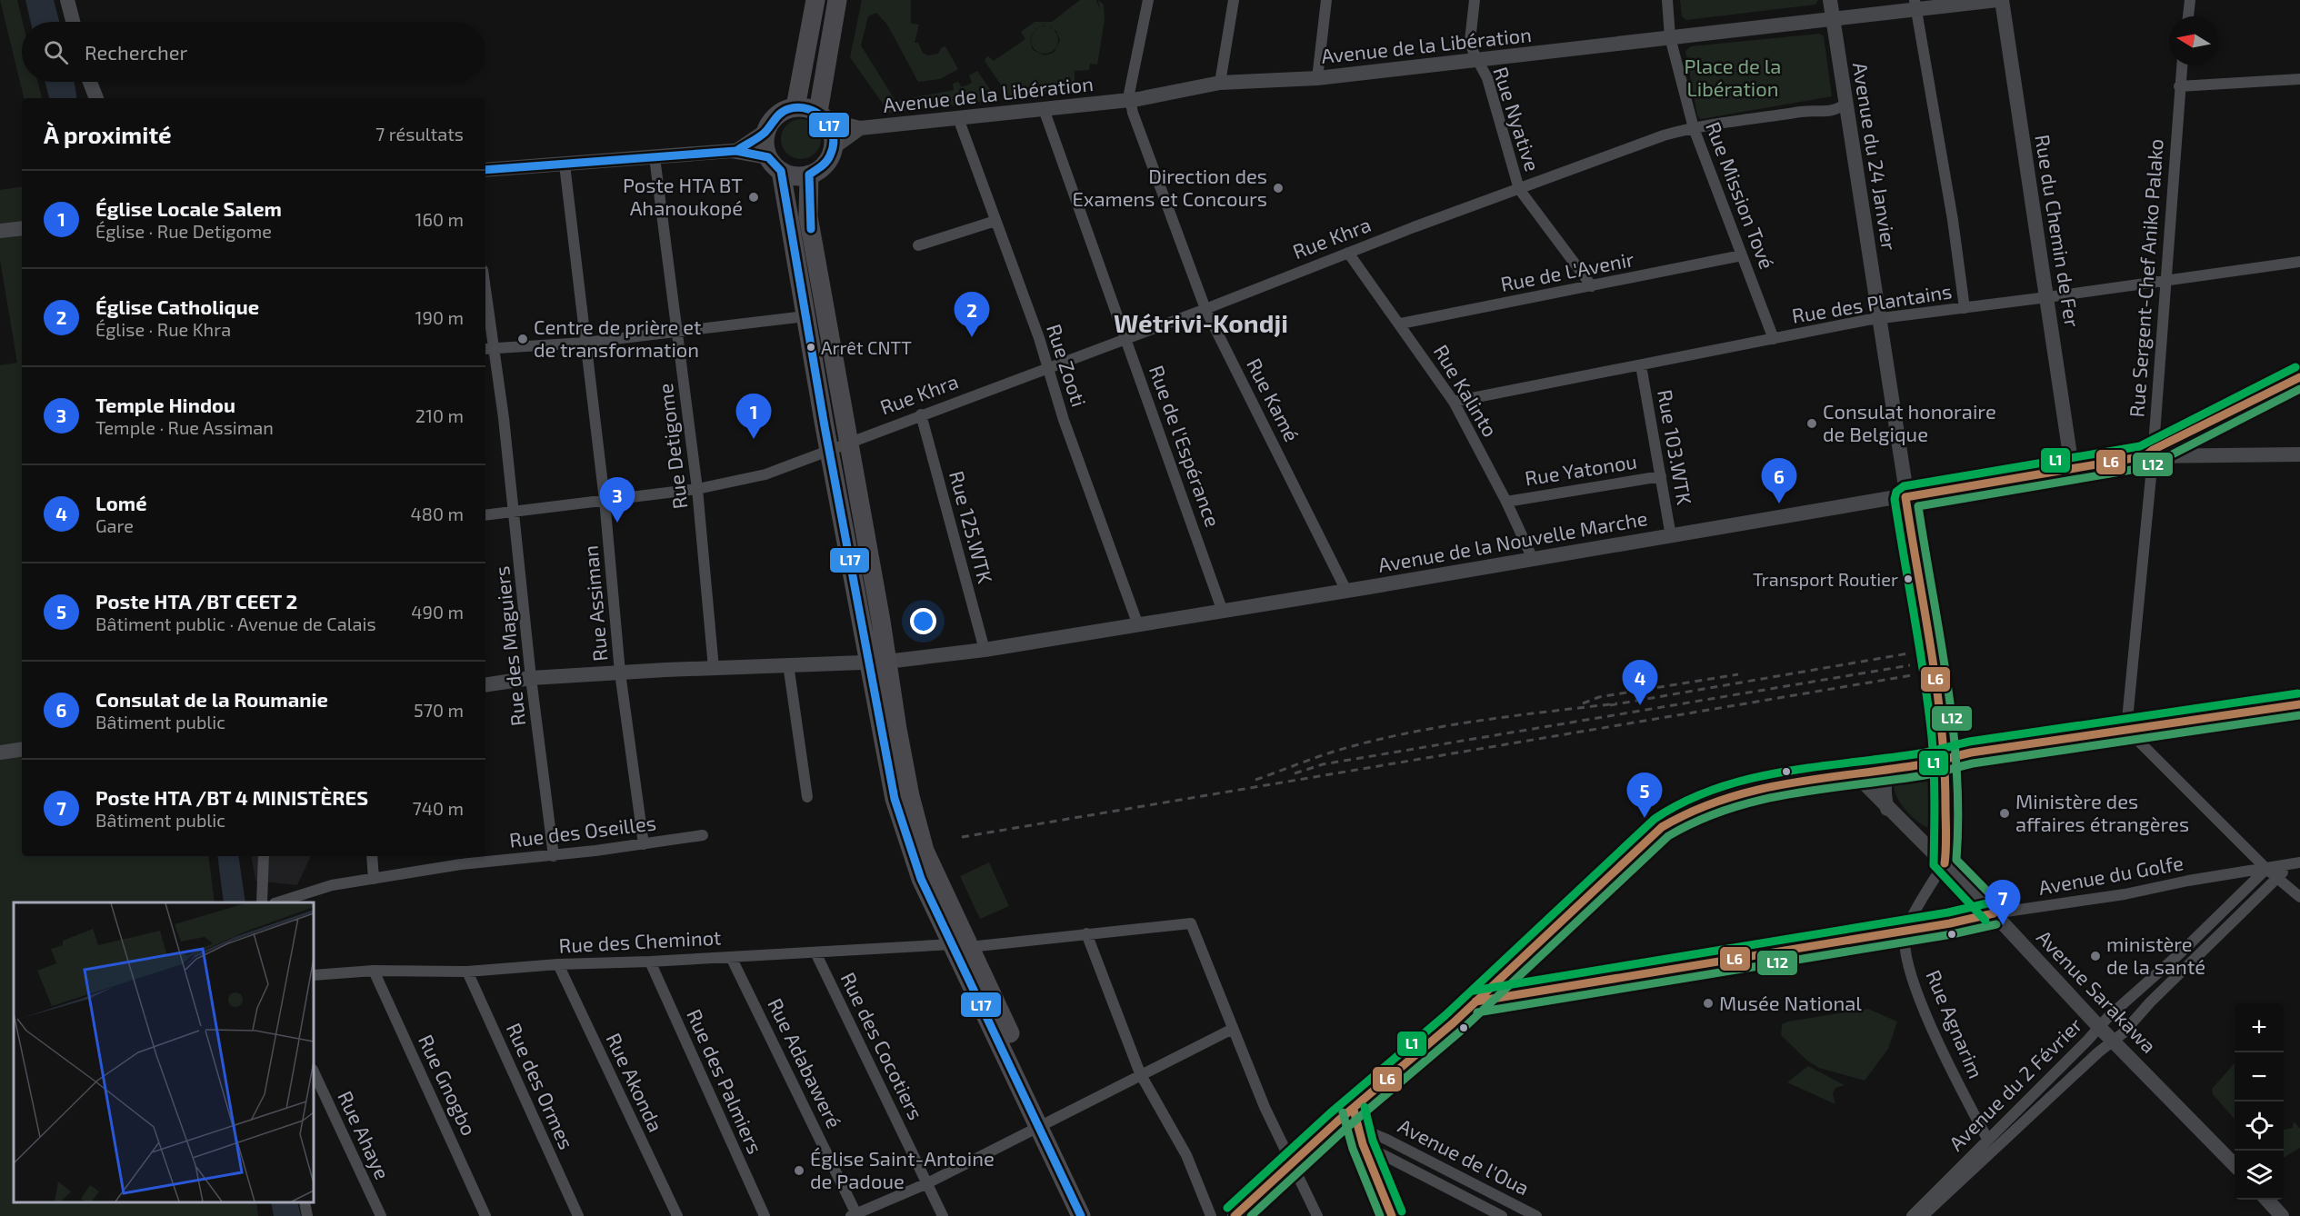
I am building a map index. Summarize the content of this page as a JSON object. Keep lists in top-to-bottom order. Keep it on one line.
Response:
{"streets":{"street":["Avenue de la Libération","Rue Nyative","Avenue du 24 Janvier","Rue Mission Tové","Rue du Chemin de Fer","Rue Khra","Rue de L'Avenir","Rue Sergent-Chef Aniko Palako","Rue des Plantains","Rue Zooti","Rue Kalinto","Rue Kamé","Rue Detigome","Rue de l'Espérance","Rue 103.WTK","Rue Yatonou","Rue 125.WTK","Avenue de la Nouvelle Marche","Rue Assiman","Rue des Maguiers","Rue des Oseilles","Avenue du Golfe","Rue des Cheminot","Avenue Sarakawa","Rue Agnarim","Rue des Cocotiers","Rue Adabaweré","Rue des Palmiers","Rue Akonda","Avenue du 2 Février","Rue Gnogbo","Rue des Ormes","Rue Ahaye","Avenue de l'Oua"]},"crossings":[["Avenue de la Libération","Rue Nyative"],["Avenue de la Libération","Avenue du 24 Janvier"],["Avenue de la Libération","Rue Mission Tové"],["Avenue de la Libération","Rue Zooti"],["Avenue de la Libération","Rue Kamé"],["Avenue de la Libération","Rue de l'Espérance"],["Rue Nyative","Rue Khra"],["Avenue du 24 Janvier","Rue Khra"],["Avenue du 24 Janvier","Rue des Plantains"],["Avenue du 24 Janvier","Avenue de la Nouvelle Marche"],["Rue Mission Tové","Rue Khra"],["Rue Mission Tové","Rue de L'Avenir"],["Rue Mission Tové","Rue des Plantains"],["Rue du Chemin de Fer","Rue des Plantains"],["Rue du Chemin de Fer","Avenue de la Nouvelle Marche"],["Rue Khra","Rue Zooti"],["Rue Khra","Rue Kalinto"],["Rue Khra","Rue Kamé"],["Rue Khra","Rue Detigome"],["Rue Khra","Rue de l'Espérance"],["Rue Khra","Rue 125.WTK"],["Rue Khra","Rue Assiman"],["Rue Khra","Rue des Maguiers"],["Rue de L'Avenir","Rue Kalinto"],["Rue Sergent-Chef Aniko Palako","Rue des Plantains"],["Rue Sergent-Chef Aniko Palako","Avenue de la Nouvelle Marche"],["Rue des Plantains","Rue Kalinto"],["Rue des Plantains","Rue 103.WTK"],["Rue Zooti","Avenue de la Nouvelle Marche"],["Rue Kalinto","Rue Yatonou"],["Rue Kalinto","Avenue de la Nouvelle Marche"],["Rue Kamé","Avenue de la Nouvelle Marche"],["Rue Detigome","Avenue de la Nouvelle Marche"],["Rue de l'Espérance","Avenue de la Nouvelle Marche"],["Rue 103.WTK","Rue Yatonou"],["Rue 103.WTK","Avenue de la Nouvelle Marche"],["Rue 125.WTK","Avenue de la Nouvelle Marche"],["Avenue de la Nouvelle Marche","Rue Assiman"],["Avenue de la Nouvelle Marche","Rue des Maguiers"],["Rue Assiman","Rue des Oseilles"],["Rue des Maguiers","Rue des Oseilles"],["Avenue du Golfe","Avenue Sarakawa"],["Avenue du Golfe","Rue Agnarim"],["Avenue du Golfe","Avenue du 2 Février"],["Rue des Cheminot","Rue des Cocotiers"],["Rue des Cheminot","Rue Adabaweré"],["Rue des Cheminot","Rue des Palmiers"],["Rue des Cheminot","Rue Akonda"],["Rue des Cheminot","Rue Gnogbo"],["Rue des Cheminot","Rue des Ormes"],["Avenue Sarakawa","Rue Agnarim"],["Avenue Sarakawa","Avenue du 2 Février"],["Rue Agnarim","Avenue du 2 Février"]],"districts":["Wétrivi-Kondji"],"parks":["Place de la Libération"],"places":["Direction des Examens et Concours","Poste HTA BT Ahanoukopé","Centre de prière et de transformation","Arrêt CNTT","Consulat honoraire de Belgique","Transport Routier","Ministère des affaires étrangères","ministère de la santé","Musée National","Église Saint-Antoine de Padoue"],"lines":["transit line L17","transit line L1","transit line L6","transit line L12"],"north":"left","page":{"search":"Rechercher","heading":["À proximité","7 résultats"],"list":[{"mark":"1","name":"Église Locale Salem","note":"Église · Rue Detigome","value":"160 m"},{"mark":"2","name":"Église Catholique","note":"Église · Rue Khra","value":"190 m"},{"mark":"3","name":"Temple Hindou","note":"Temple · Rue Assiman","value":"210 m"},{"mark":"4","name":"Lomé","note":"Gare","value":"480 m"},{"mark":"5","name":"Poste HTA /BT CEET 2","note":"Bâtiment public · Avenue de Calais","value":"490 m"},{"mark":"6","name":"Consulat de la Roumanie","note":"Bâtiment public","value":"570 m"},{"mark":"7","name":"Poste HTA /BT 4 MINISTÈRES","note":"Bâtiment public","value":"740 m"}],"pins":["2","1","6","3","4","5","7"],"map_buttons":["+","−"]}}
